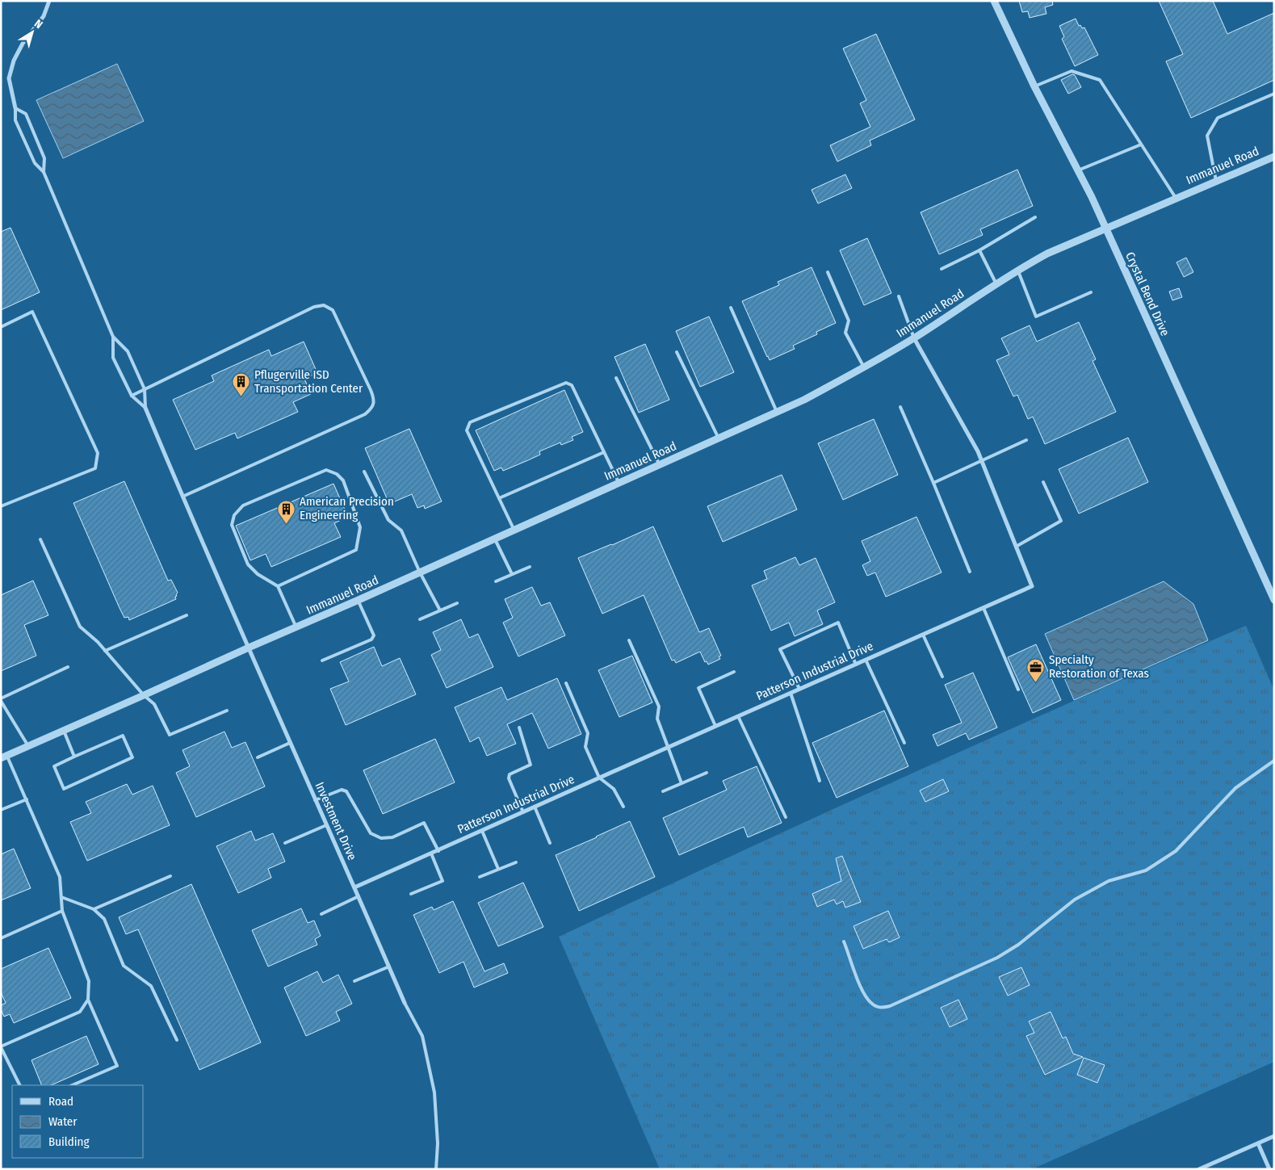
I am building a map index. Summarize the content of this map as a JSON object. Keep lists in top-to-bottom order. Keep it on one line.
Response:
{"streets":{"street":["Immanuel Road","Crystal Bend Drive","Patterson Industrial Drive","Investment Drive"]},"crossings":[["Immanuel Road","Crystal Bend Drive"],["Immanuel Road","Patterson Industrial Drive"],["Immanuel Road","Investment Drive"],["Patterson Industrial Drive","Investment Drive"]],"places":{"building":["Pflugerville ISD Transportation Center","American Precision Engineering"],"office":["Specialty Restoration of Texas"]},"legend":["Road","Water","Building"],"north":"top right"}
